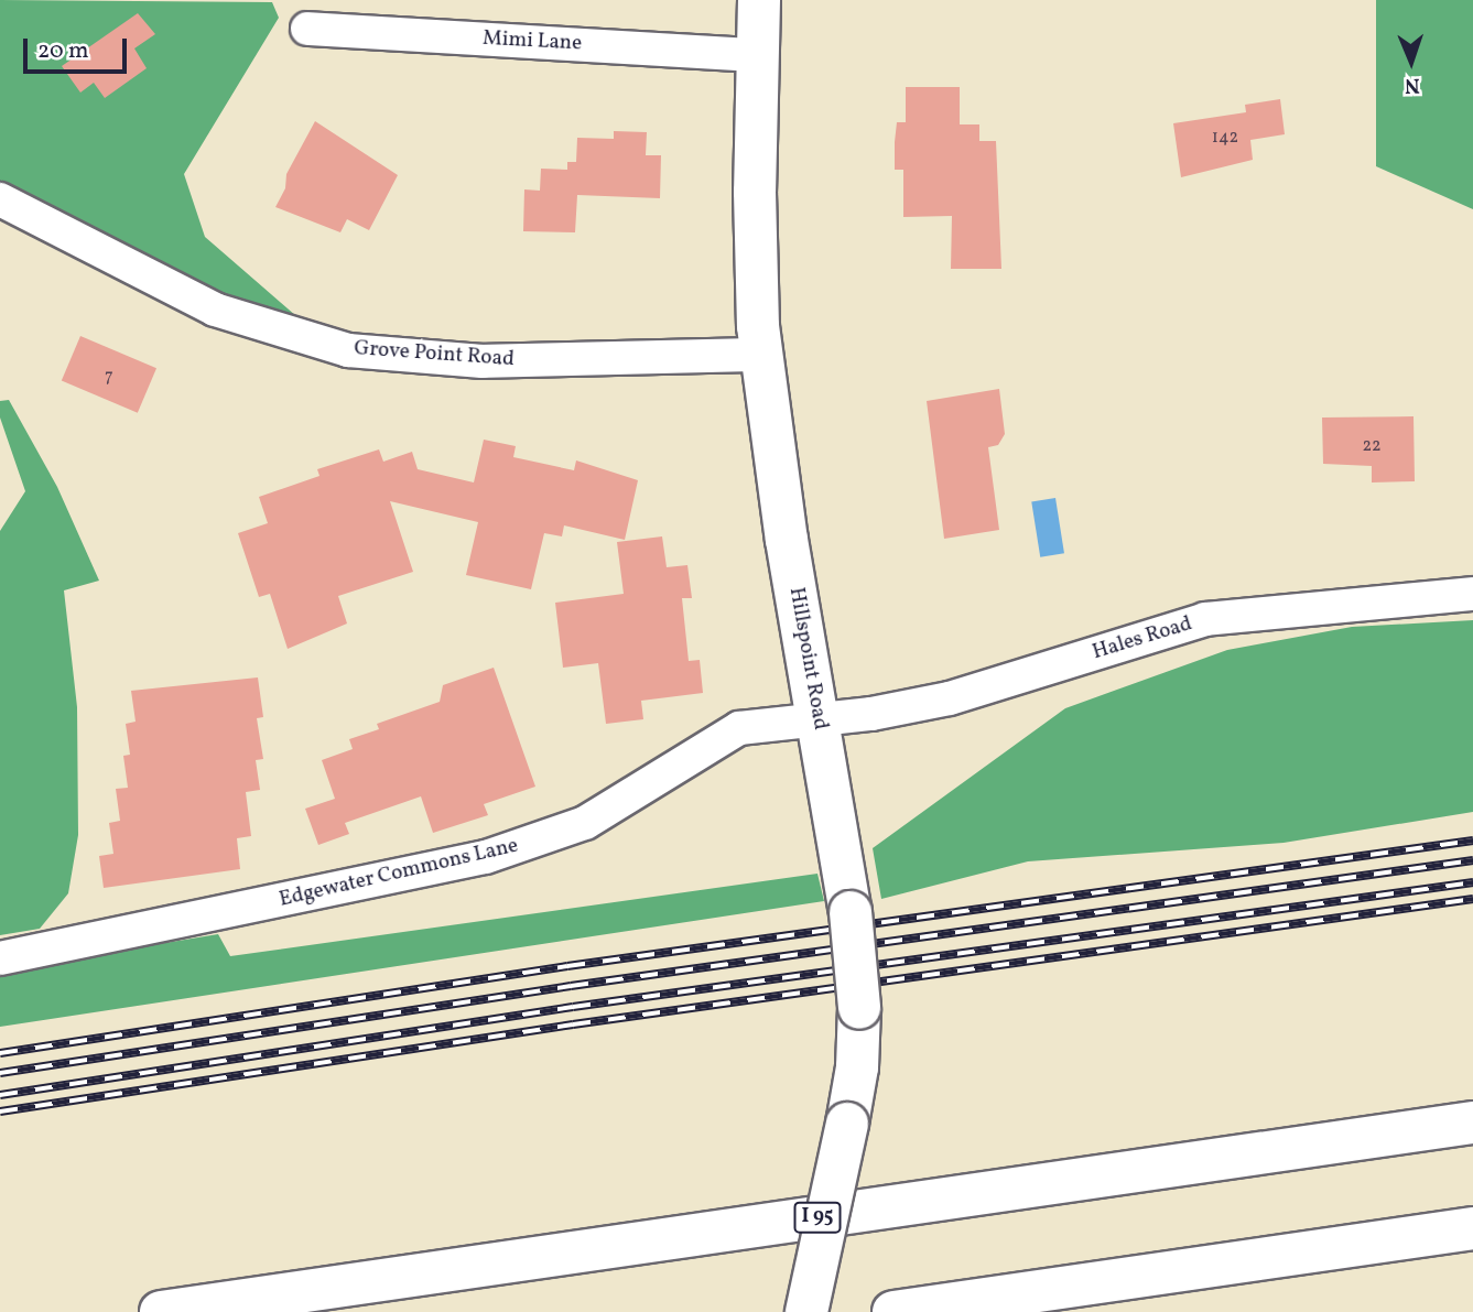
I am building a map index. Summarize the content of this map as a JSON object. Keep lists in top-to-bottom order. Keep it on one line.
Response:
{"streets":{"main road":["Hillspoint Road","I 95"],"street":["Mimi Lane","Grove Point Road","Hales Road","Edgewater Commons Lane"]},"crossings":[["Mimi Lane","Hillspoint Road"],["Grove Point Road","Hillspoint Road"],["Hales Road","Hillspoint Road"],["Hales Road","Edgewater Commons Lane"],["Hillspoint Road","Edgewater Commons Lane"]],"house_numbers":["142","7","22"],"scale_bar":"20 m","north":"bottom"}
